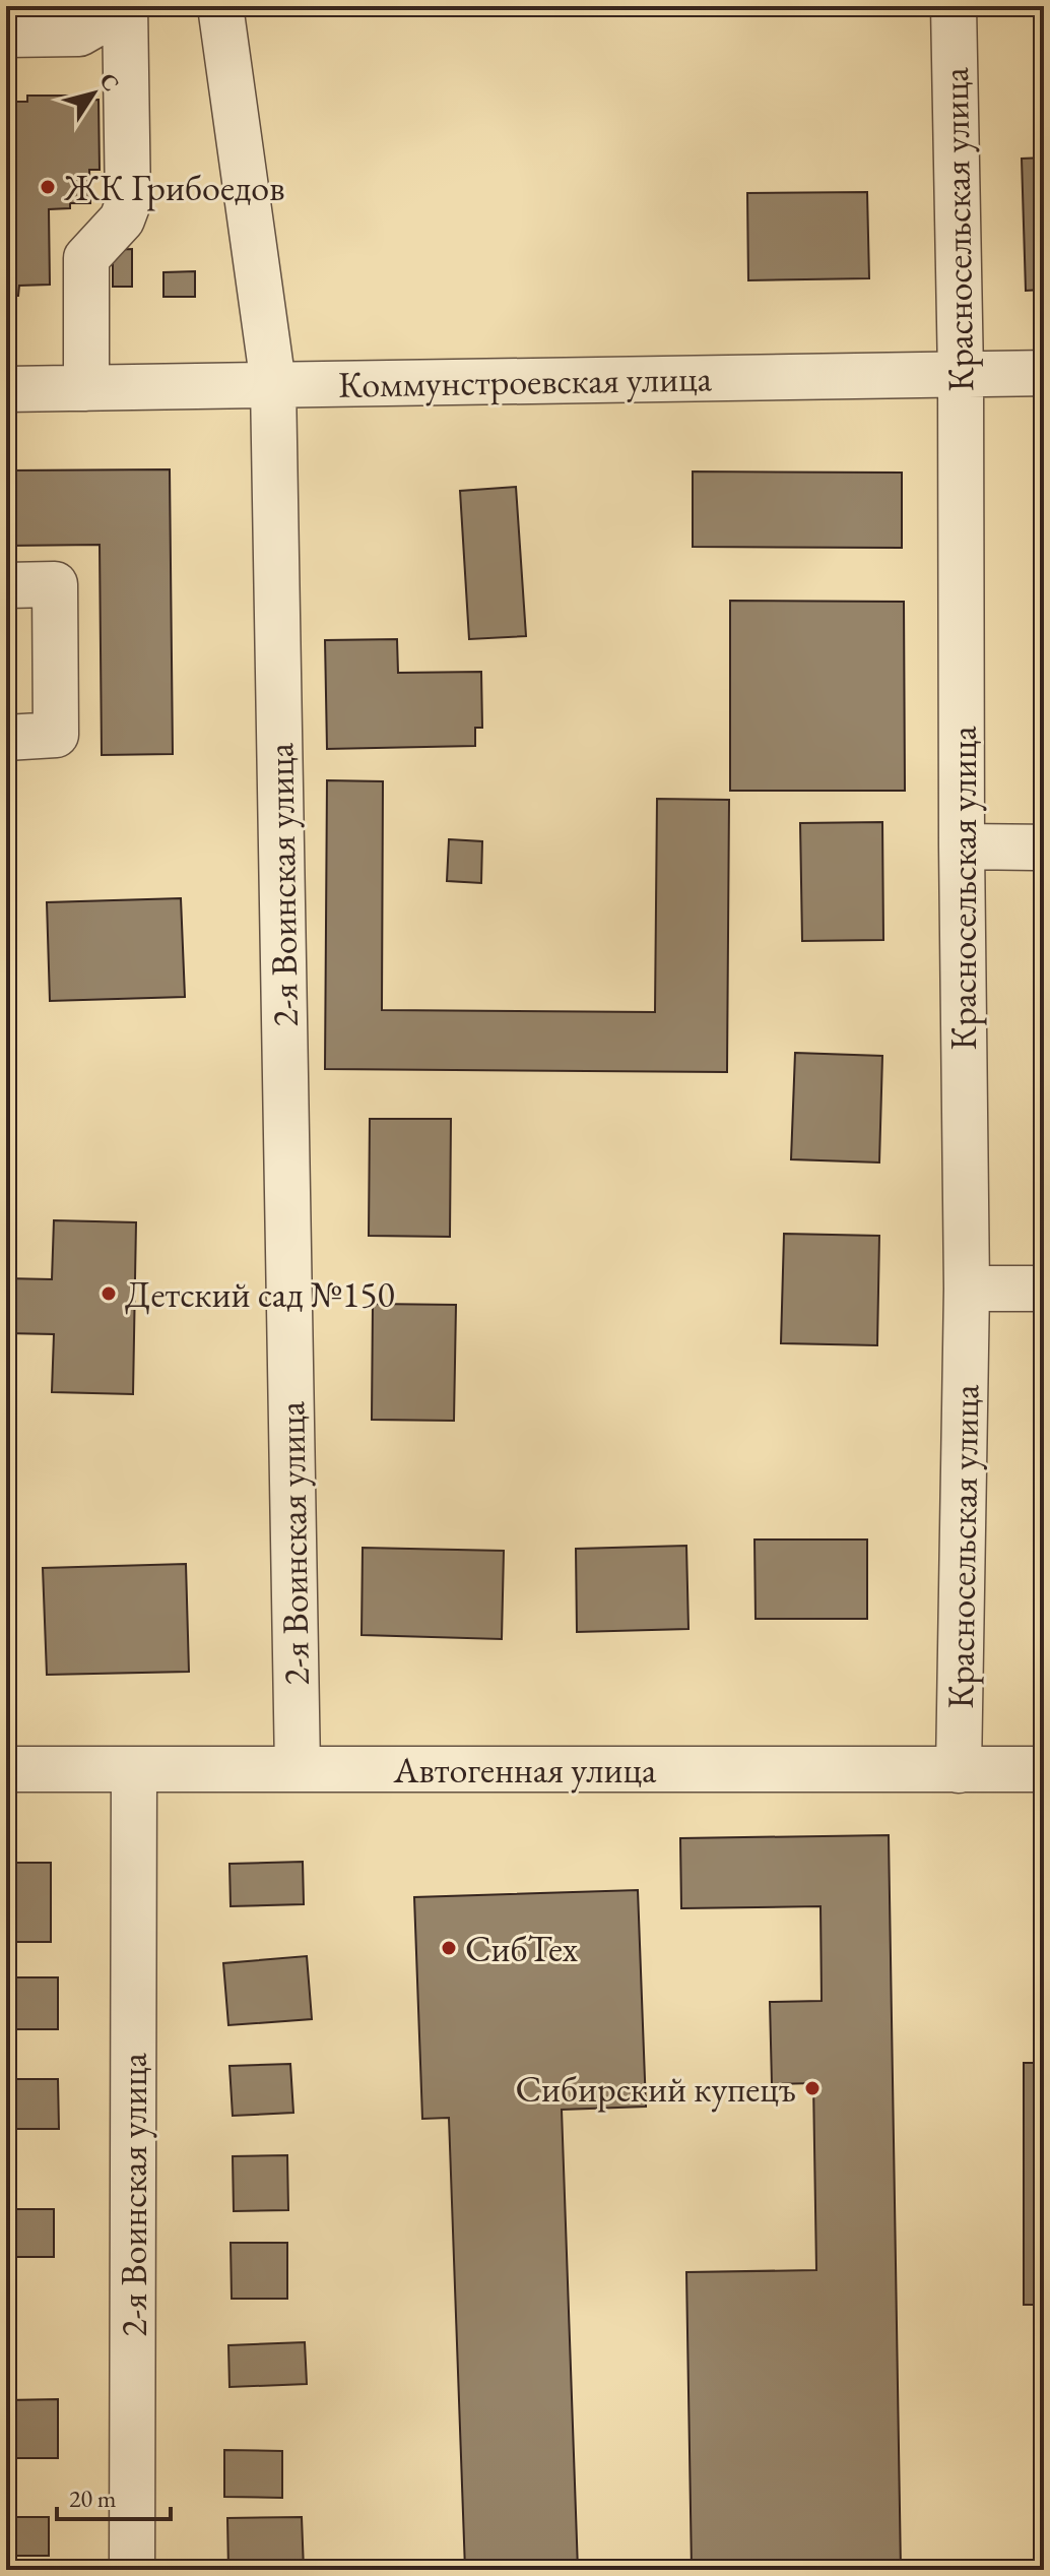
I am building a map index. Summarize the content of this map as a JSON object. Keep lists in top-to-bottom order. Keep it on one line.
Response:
{"streets":{"street":["Красносельская улица","Коммунстроевская улица","2-я Воинская улица","Автогенная улица"]},"crossings":[["Красносельская улица","Коммунстроевская улица"],["Красносельская улица","Автогенная улица"],["Коммунстроевская улица","2-я Воинская улица"],["2-я Воинская улица","Автогенная улица"]],"places":["ЖК Грибоедов","Детский сад №150","СибТех","Сибирский купецъ"],"scale_bar":"20 m","north":"top right"}
